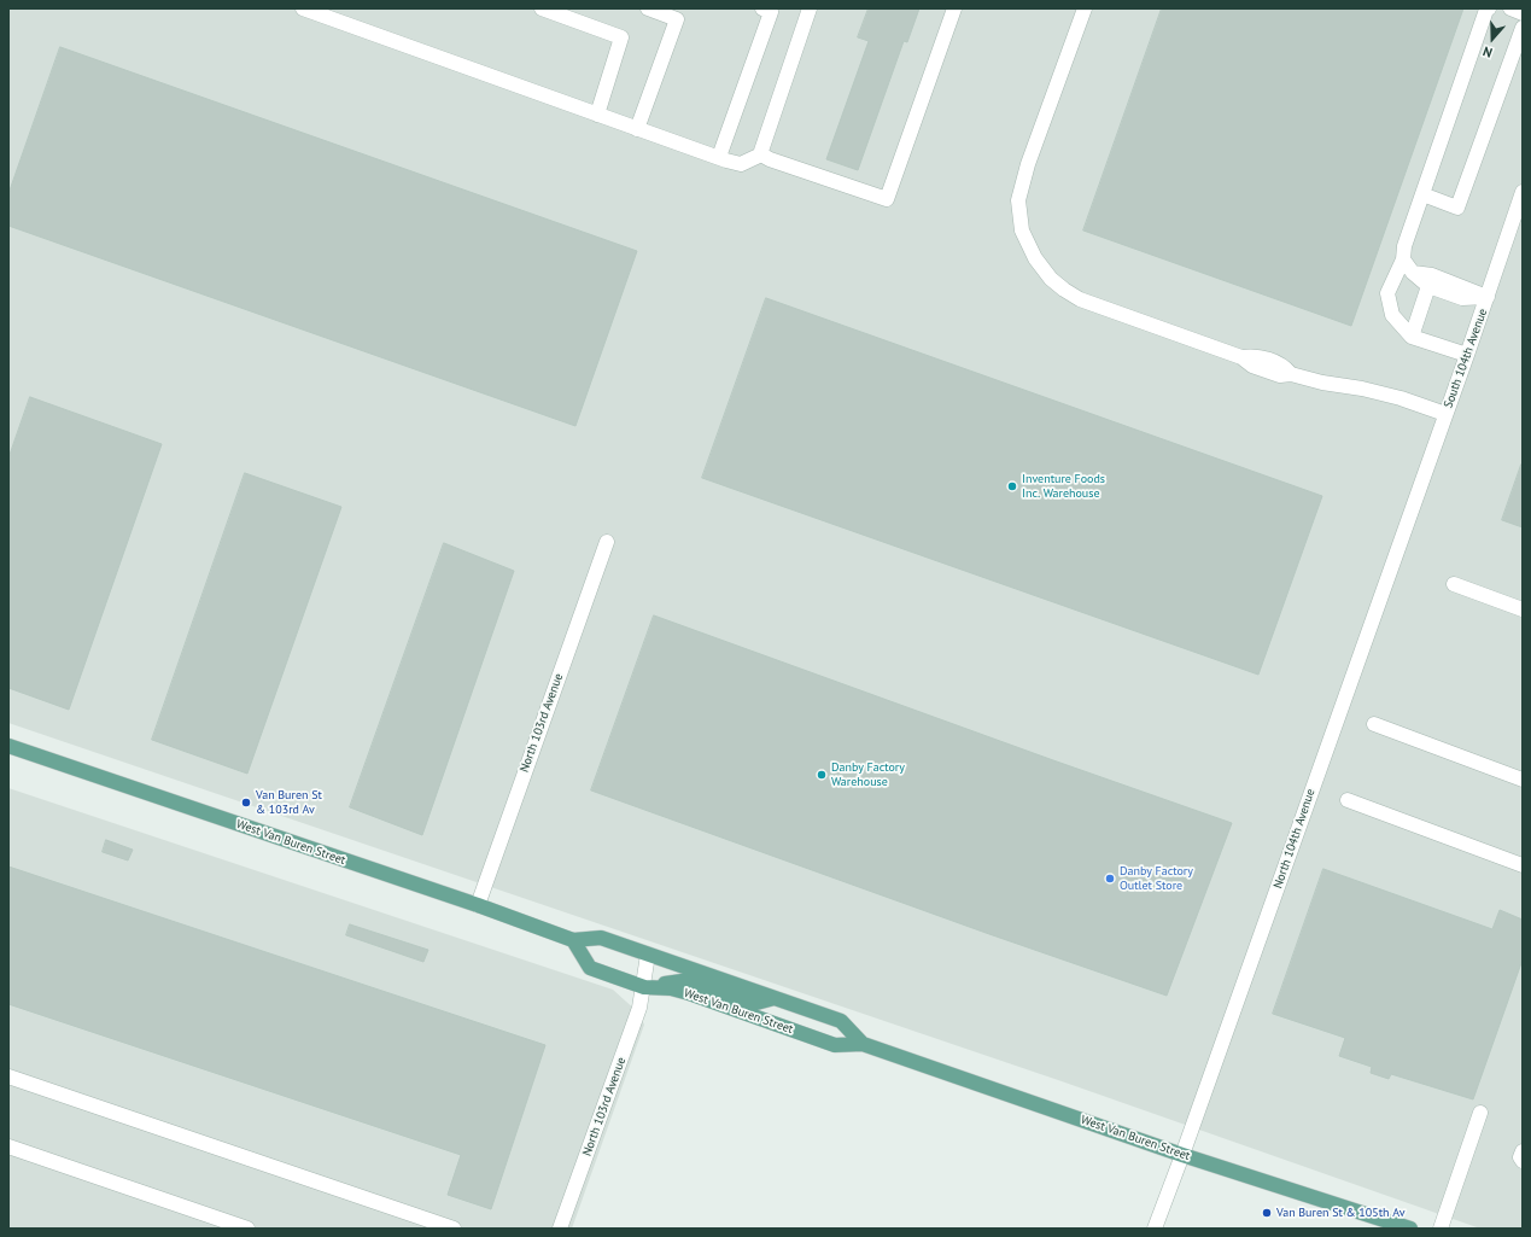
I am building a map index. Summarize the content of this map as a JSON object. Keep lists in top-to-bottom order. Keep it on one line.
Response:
{"streets":{"main road":["West Van Buren Street"],"street":["South 104th Avenue","North 103rd Avenue","North 104th Avenue"]},"crossings":[["South 104th Avenue","North 104th Avenue"],["North 103rd Avenue","West Van Buren Street"],["North 104th Avenue","West Van Buren Street"]],"places":["Inventure Foods Inc. Warehouse","Danby Factory Warehouse","Van Buren St & 103rd Av","Danby Factory Outlet Store","Van Buren St & 105th Av"],"north":"bottom"}
